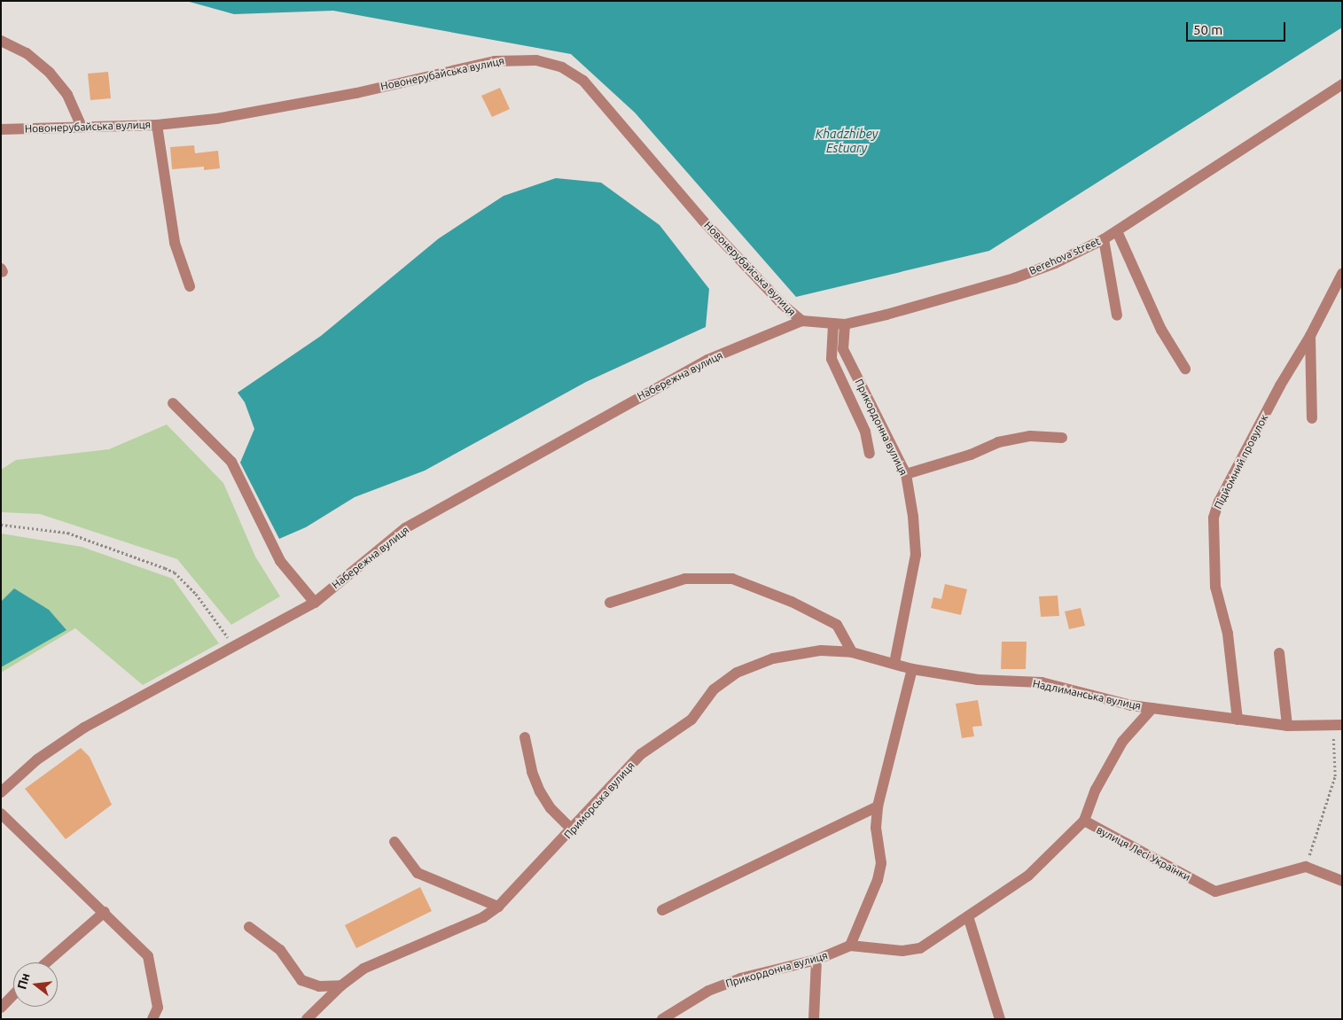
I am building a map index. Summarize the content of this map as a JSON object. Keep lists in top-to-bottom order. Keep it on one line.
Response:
{"streets":{"street":["Новонерубайська вулиця","Berehova street","Набережна вулиця","Прикордонна вулиця","Підйомний провулок","Надлиманська вулиця","Приморська вулиця","вулиця Лесі Українки"]},"crossings":[["Новонерубайська вулиця","Berehova street"],["Новонерубайська вулиця","Набережна вулиця"],["Berehova street","Набережна вулиця"],["Berehova street","Прикордонна вулиця"],["Прикордонна вулиця","Приморська вулиця"],["Прикордонна вулиця","вулиця Лесі Українки"],["Підйомний провулок","Надлиманська вулиця"],["Надлиманська вулиця","Приморська вулиця"]],"water":["Khadzhibey Estuary"],"scale_bar":"50 m","north":"left"}
